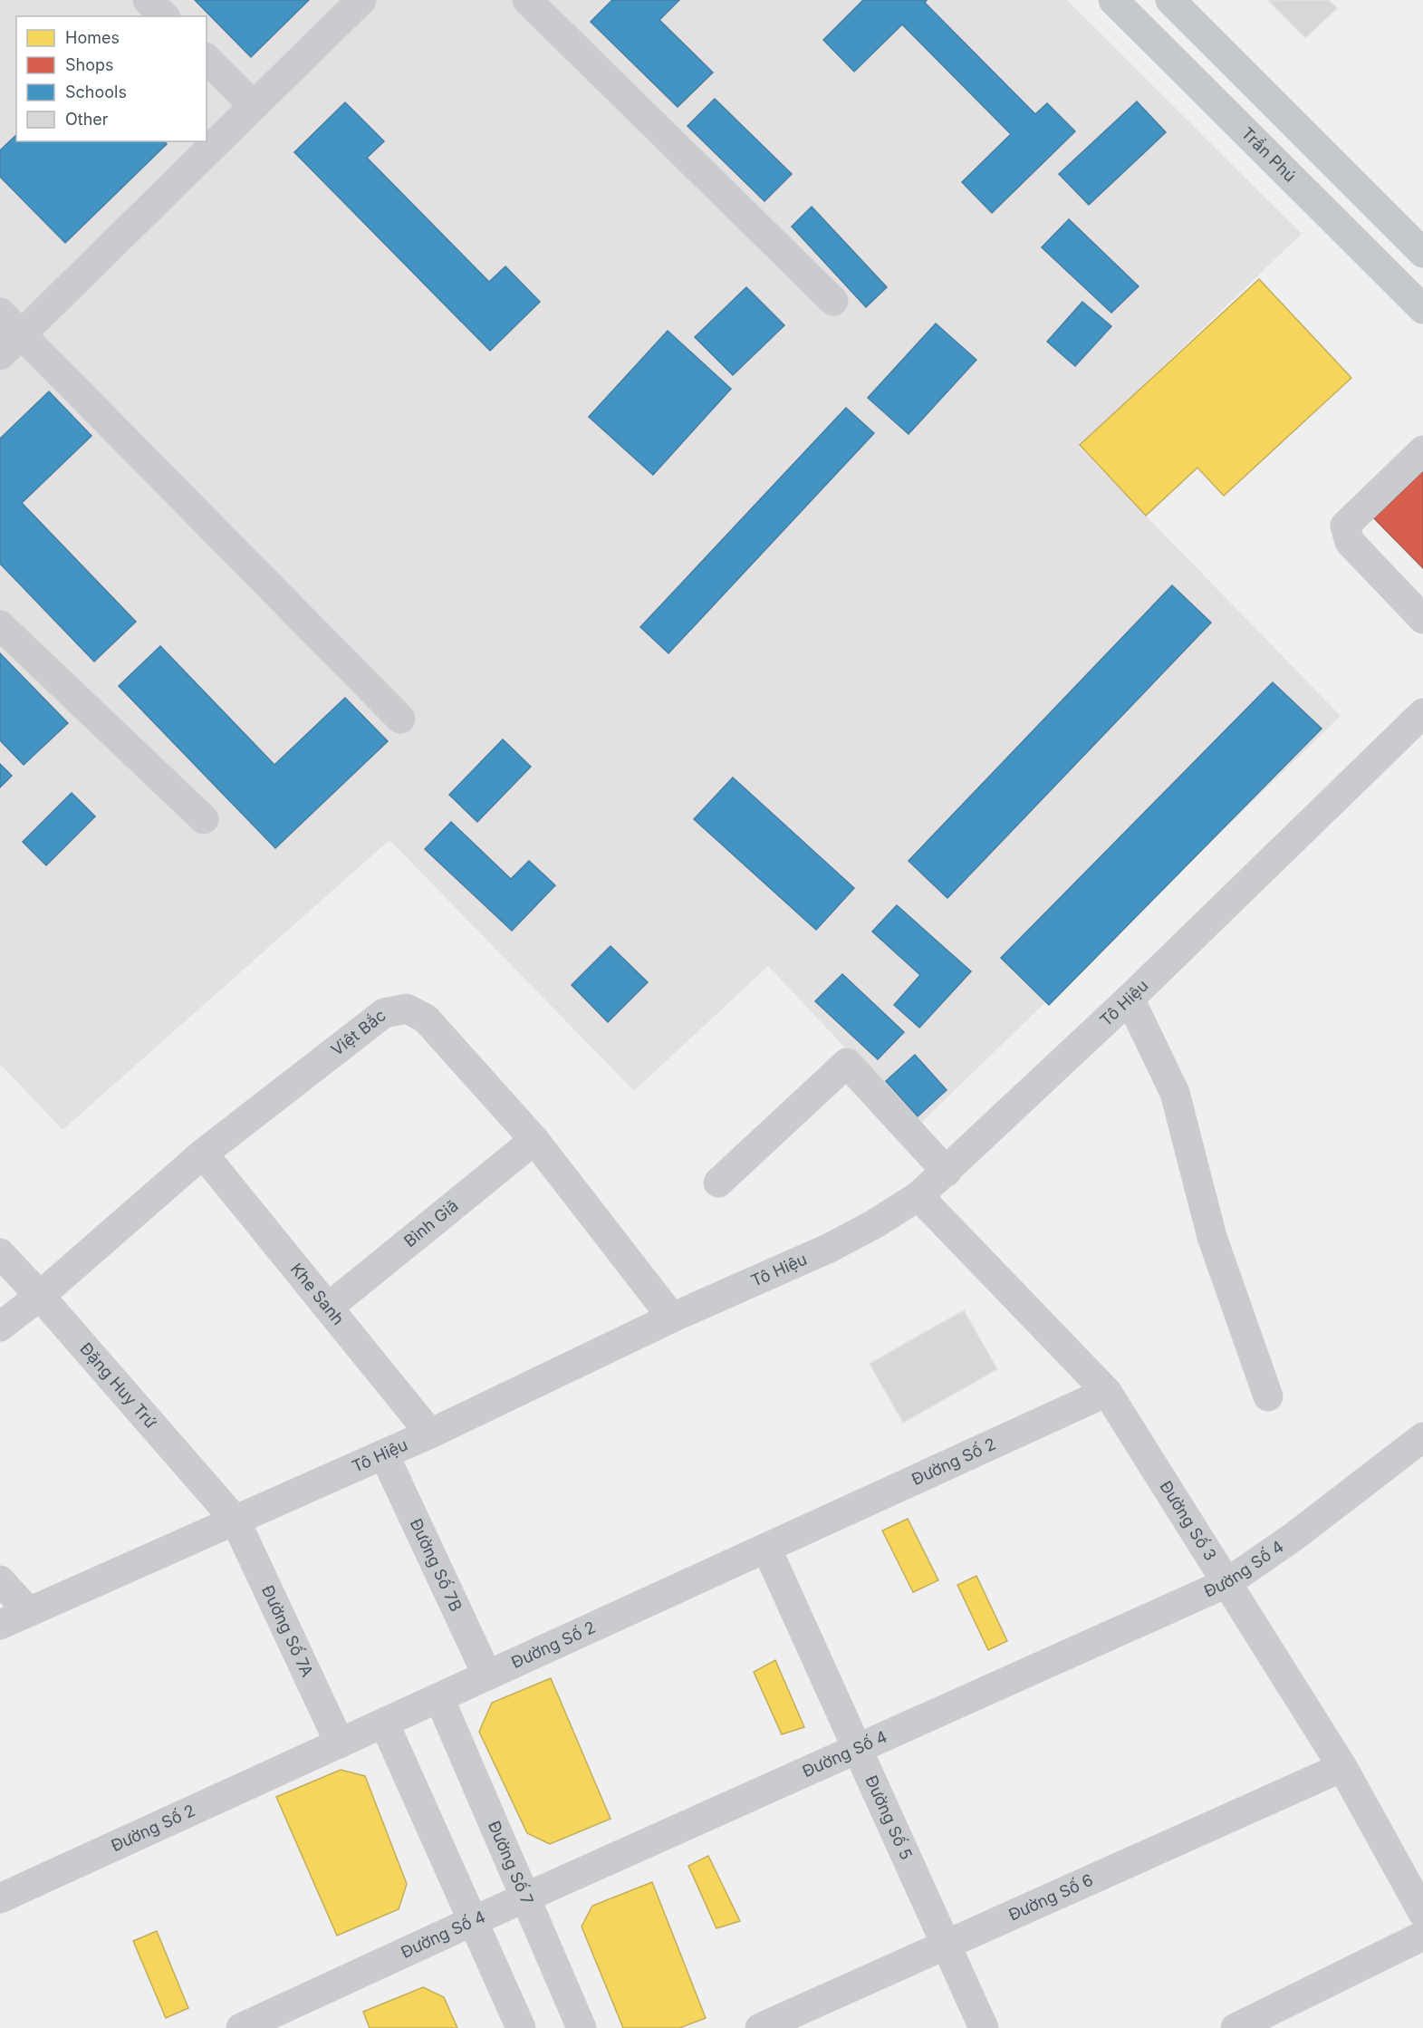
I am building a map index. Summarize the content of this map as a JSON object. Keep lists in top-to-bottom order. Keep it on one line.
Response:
{"streets":{"main road":["Trần Phú"],"street":["Tô Hiệu","Việt Bắc","Bình Giã","Khe Sanh","Đặng Huy Trứ","Đường Số 2","Đường Số 3","Đường Số 7B","Đường Số 4","Đường Số 7A","Đường Số 5","Đường Số 7","Đường Số 6"]},"crossings":[["Tô Hiệu","Việt Bắc"],["Tô Hiệu","Khe Sanh"],["Tô Hiệu","Đặng Huy Trứ"],["Tô Hiệu","Đường Số 3"],["Tô Hiệu","Đường Số 7B"],["Tô Hiệu","Đường Số 7A"],["Việt Bắc","Bình Giã"],["Việt Bắc","Khe Sanh"],["Việt Bắc","Đặng Huy Trứ"],["Bình Giã","Khe Sanh"],["Đặng Huy Trứ","Đường Số 7A"],["Đường Số 2","Đường Số 3"],["Đường Số 2","Đường Số 7B"],["Đường Số 2","Đường Số 7A"],["Đường Số 2","Đường Số 5"],["Đường Số 2","Đường Số 7"],["Đường Số 3","Đường Số 4"],["Đường Số 3","Đường Số 6"],["Đường Số 4","Đường Số 5"],["Đường Số 4","Đường Số 7"],["Đường Số 5","Đường Số 6"]],"legend":["Homes","Shops","Schools","Other"]}
